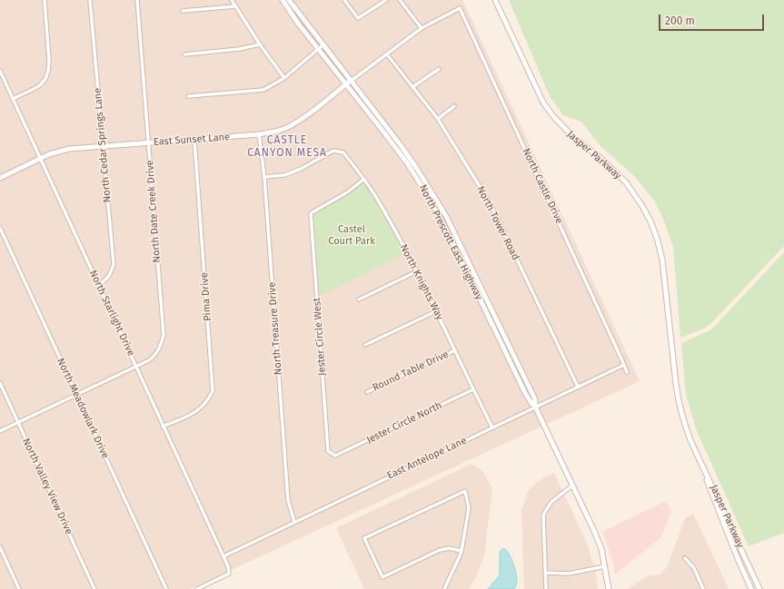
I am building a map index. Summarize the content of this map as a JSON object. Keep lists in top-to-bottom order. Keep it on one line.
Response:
{"streets":{"street":["East Sunset Lane","North Cedar Springs Lane","Jasper Parkway","North Castle Drive","North Date Creek Drive","North Tower Road","North Prescott East Highway","North Knights Way","Pima Drive","North Starlight Drive","North Treasure Drive","Jester Circle West","Round Table Drive","North Meadowlark Drive","Jester Circle North","East Antelope Lane","North Valley View Drive"]},"crossings":[["East Sunset Lane","North Cedar Springs Lane"],["East Sunset Lane","North Castle Drive"],["East Sunset Lane","North Date Creek Drive"],["East Sunset Lane","North Tower Road"],["East Sunset Lane","North Prescott East Highway"],["East Sunset Lane","Pima Drive"],["East Sunset Lane","North Starlight Drive"],["East Sunset Lane","North Treasure Drive"],["North Cedar Springs Lane","North Starlight Drive"],["North Castle Drive","East Antelope Lane"],["North Date Creek Drive","North Starlight Drive"],["North Date Creek Drive","North Meadowlark Drive"],["North Date Creek Drive","North Valley View Drive"],["North Tower Road","East Antelope Lane"],["North Prescott East Highway","East Antelope Lane"],["North Knights Way","North Treasure Drive"],["North Knights Way","Jester Circle West"],["North Knights Way","Round Table Drive"],["North Knights Way","Jester Circle North"],["North Knights Way","East Antelope Lane"],["Pima Drive","North Starlight Drive"],["North Starlight Drive","East Antelope Lane"],["North Treasure Drive","East Antelope Lane"],["Jester Circle West","Jester Circle North"]],"districts":["CASTLE CANYON MESA"],"parks":["Castel Court Park"],"scale_bar":"200 m"}
